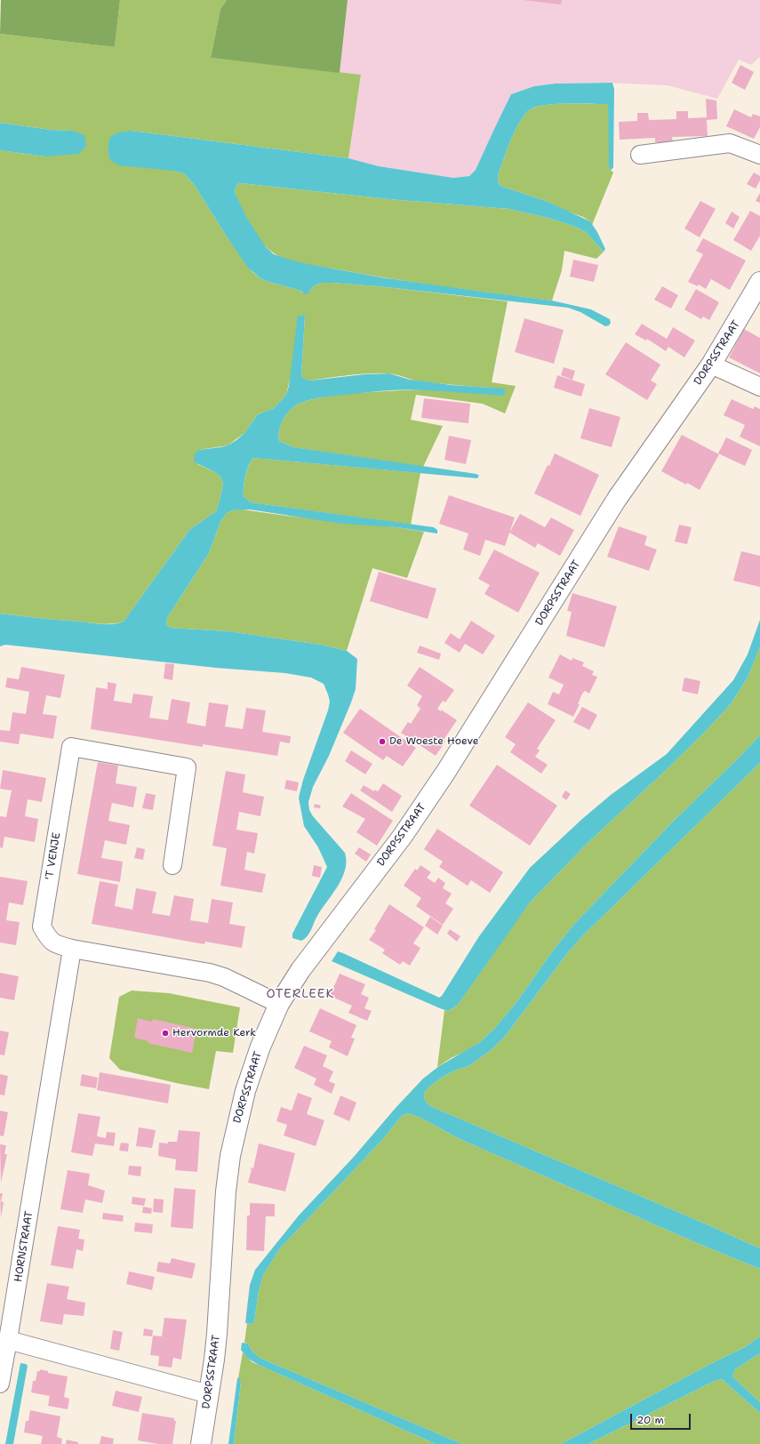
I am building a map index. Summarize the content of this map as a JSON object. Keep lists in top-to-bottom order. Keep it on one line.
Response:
{"streets":{"street":["DORPSSTRAAT","'T VENJE","HORNSTRAAT"]},"crossings":[["DORPSSTRAAT","'T VENJE"],["'T VENJE","HORNSTRAAT"]],"districts":["OTERLEEK"],"places":["De Woeste Hoeve","Hervormde Kerk"],"scale_bar":"20 m"}
